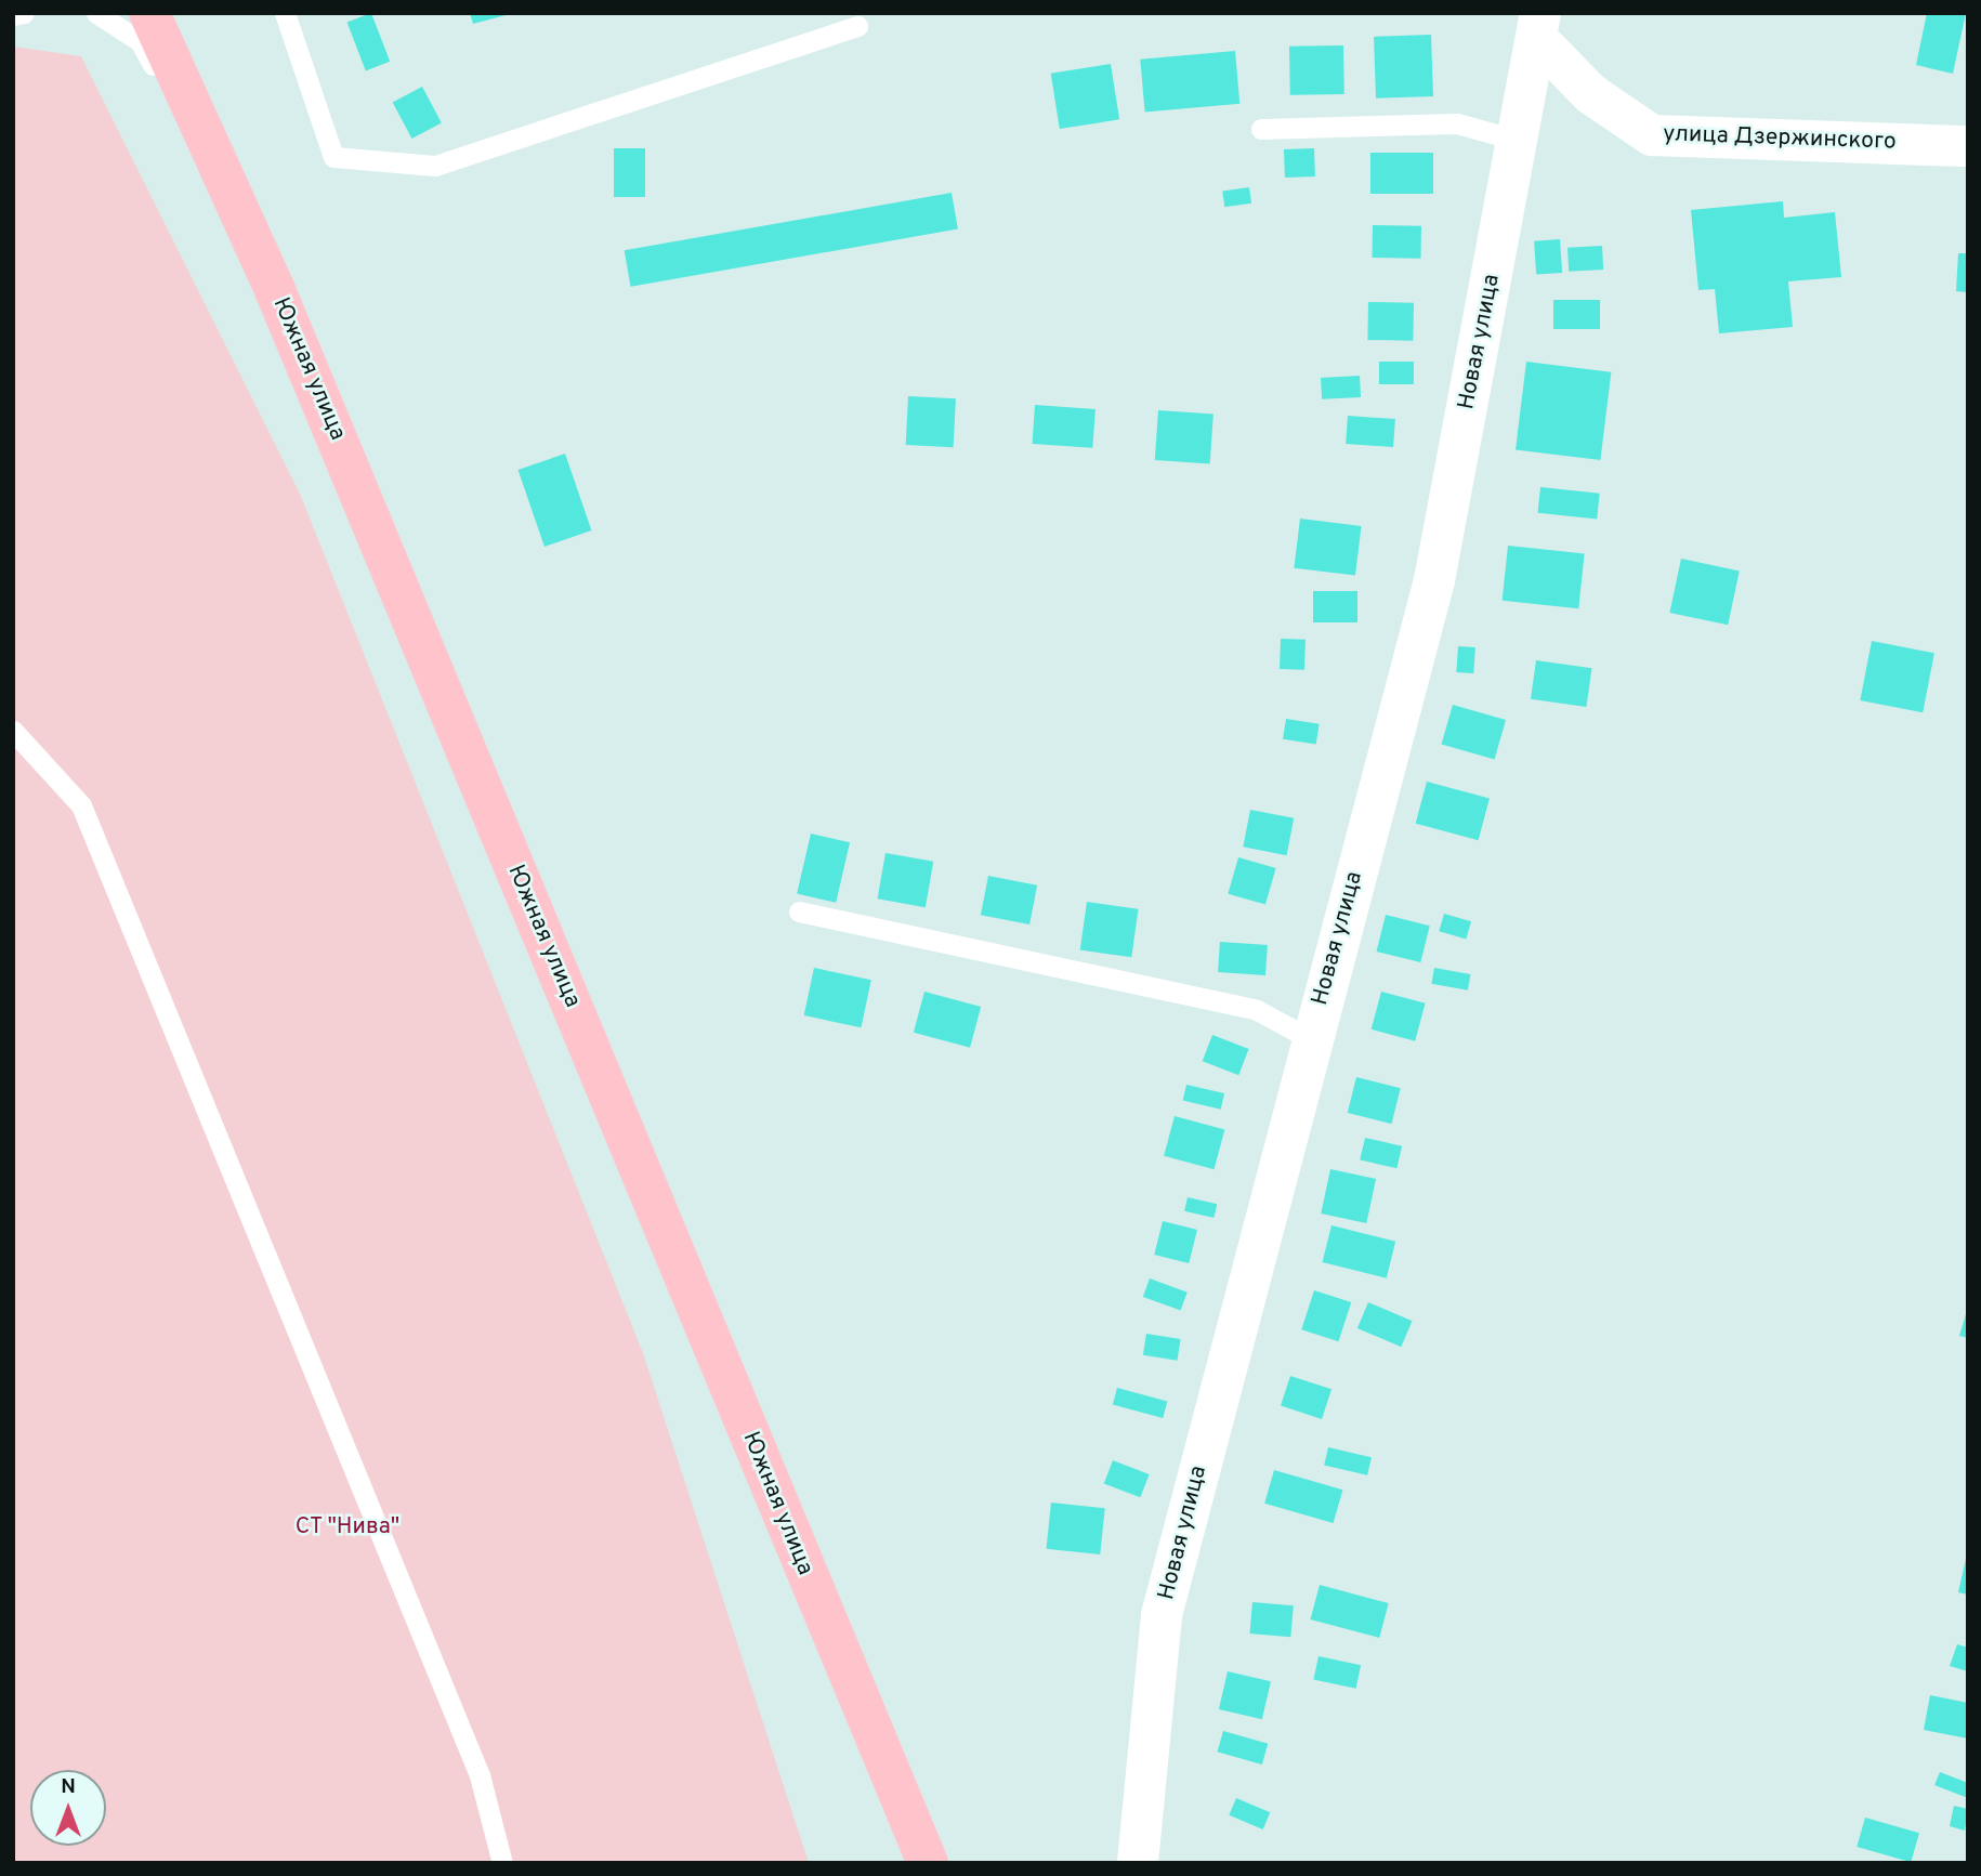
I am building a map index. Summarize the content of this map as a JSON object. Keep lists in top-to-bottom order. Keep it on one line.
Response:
{"streets":{"highway":["Южная улица"],"street":["улица Дзержинского","Новая улица"]},"crossings":[["улица Дзержинского","Новая улица"]],"parks":["СТ \"Нива\""],"north":"top"}
